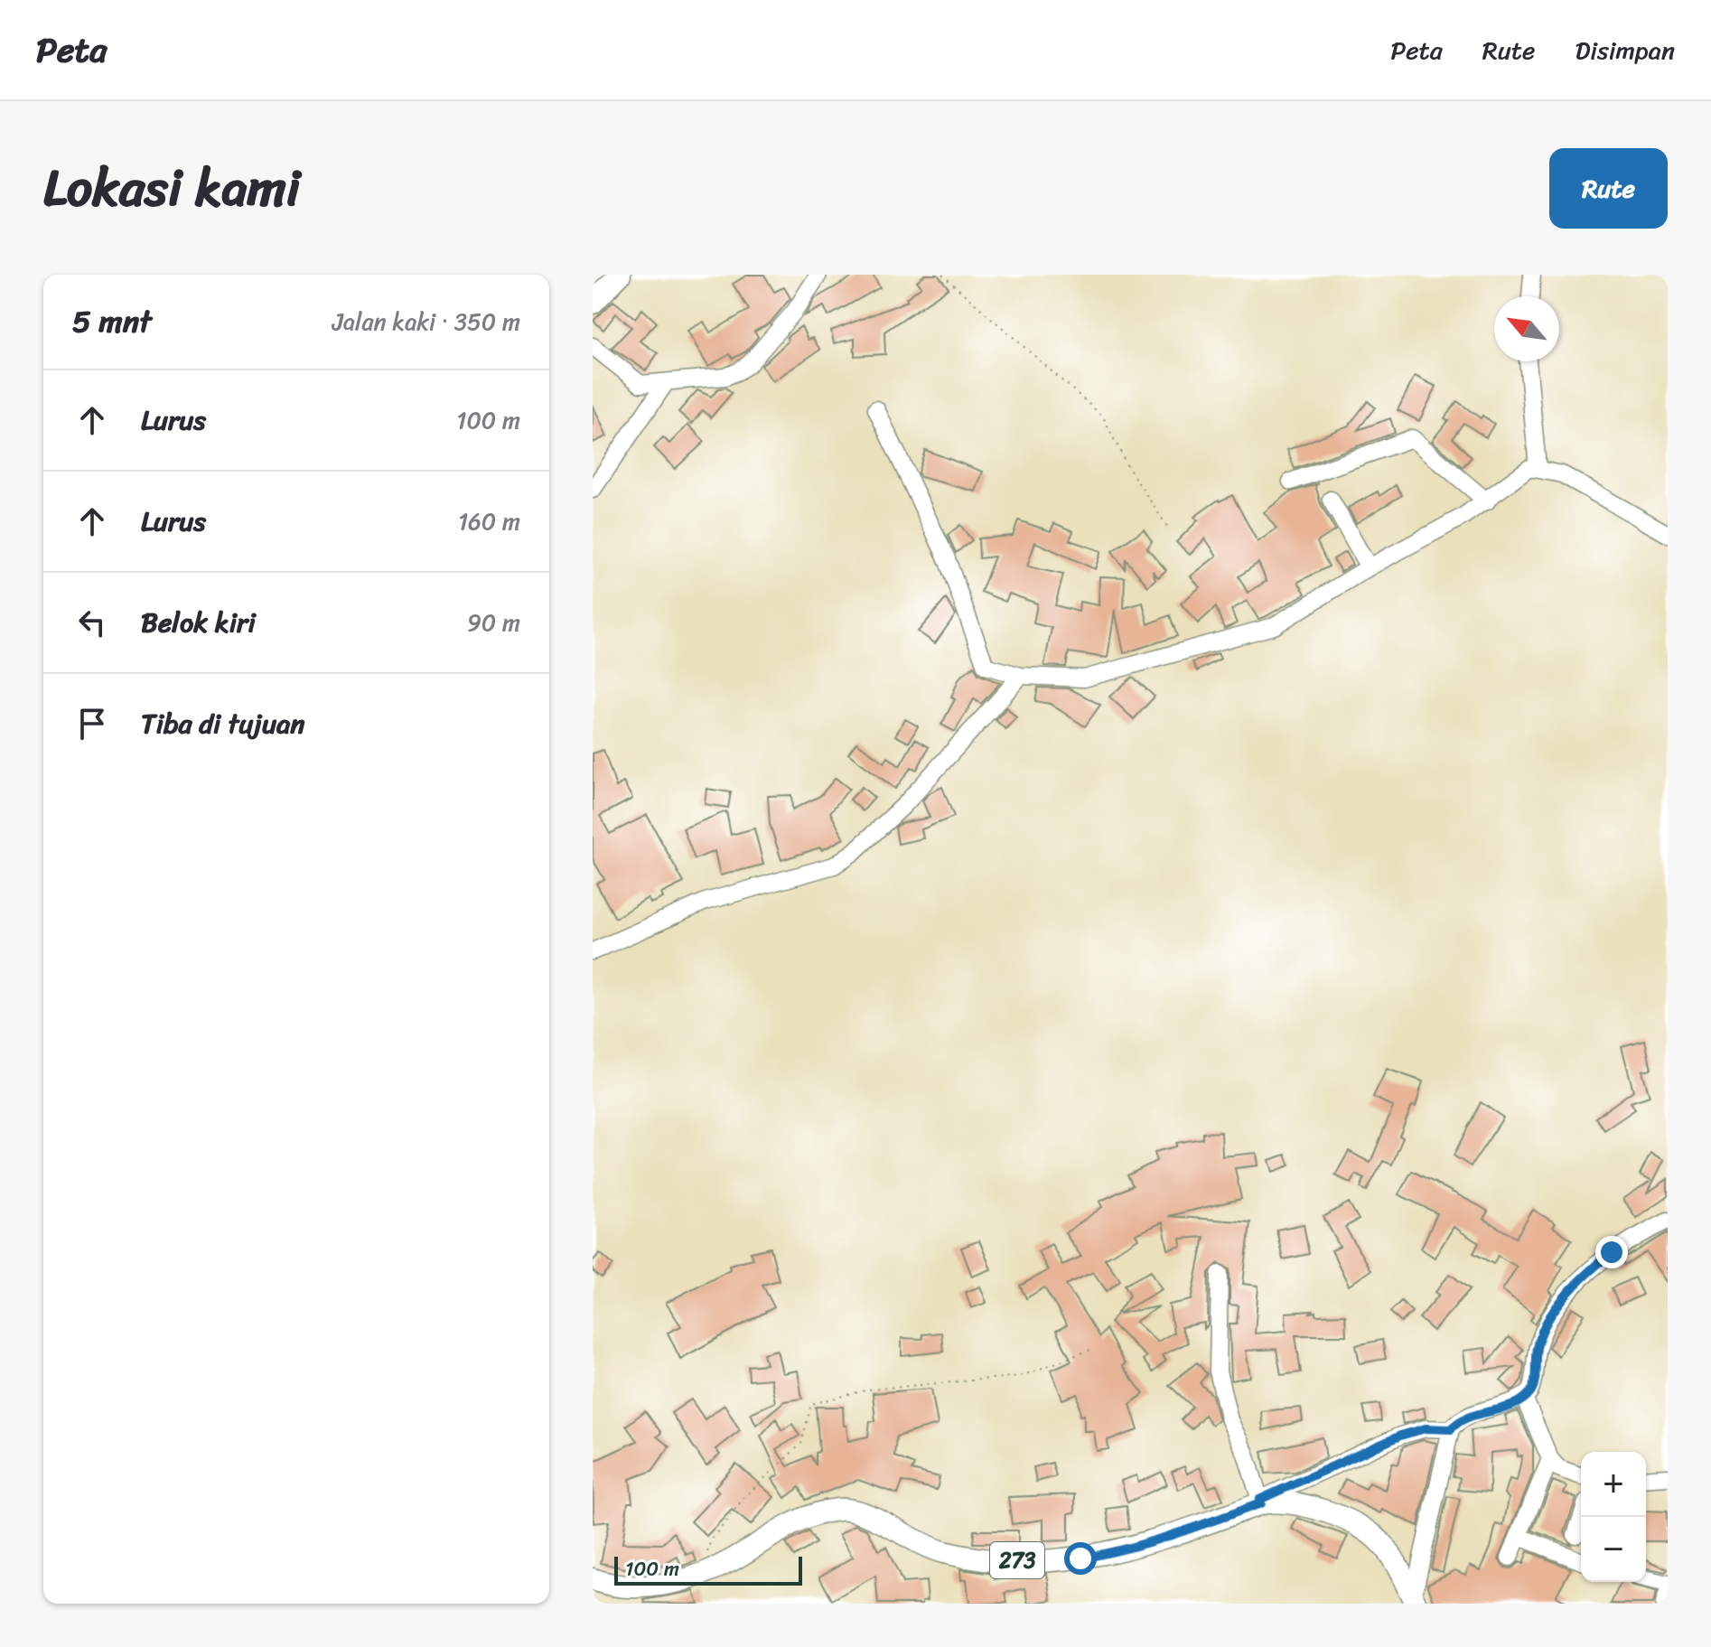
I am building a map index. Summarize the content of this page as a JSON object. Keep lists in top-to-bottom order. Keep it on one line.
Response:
{"streets":{"main road":["273"]},"scale_bar":"100 m","north":"top left","page":{"header":"Peta","nav":["Peta","Rute","Disimpan"],"title":"Lokasi kami","buttons":"Rute","heading":["5 mnt","Jalan kaki · 350 m"],"list":[["Lurus","100 m"],["Lurus","160 m"],["Belok kiri","90 m"],"Tiba di tujuan"],"map_buttons":["+","−"],"scale":"100 m"}}
